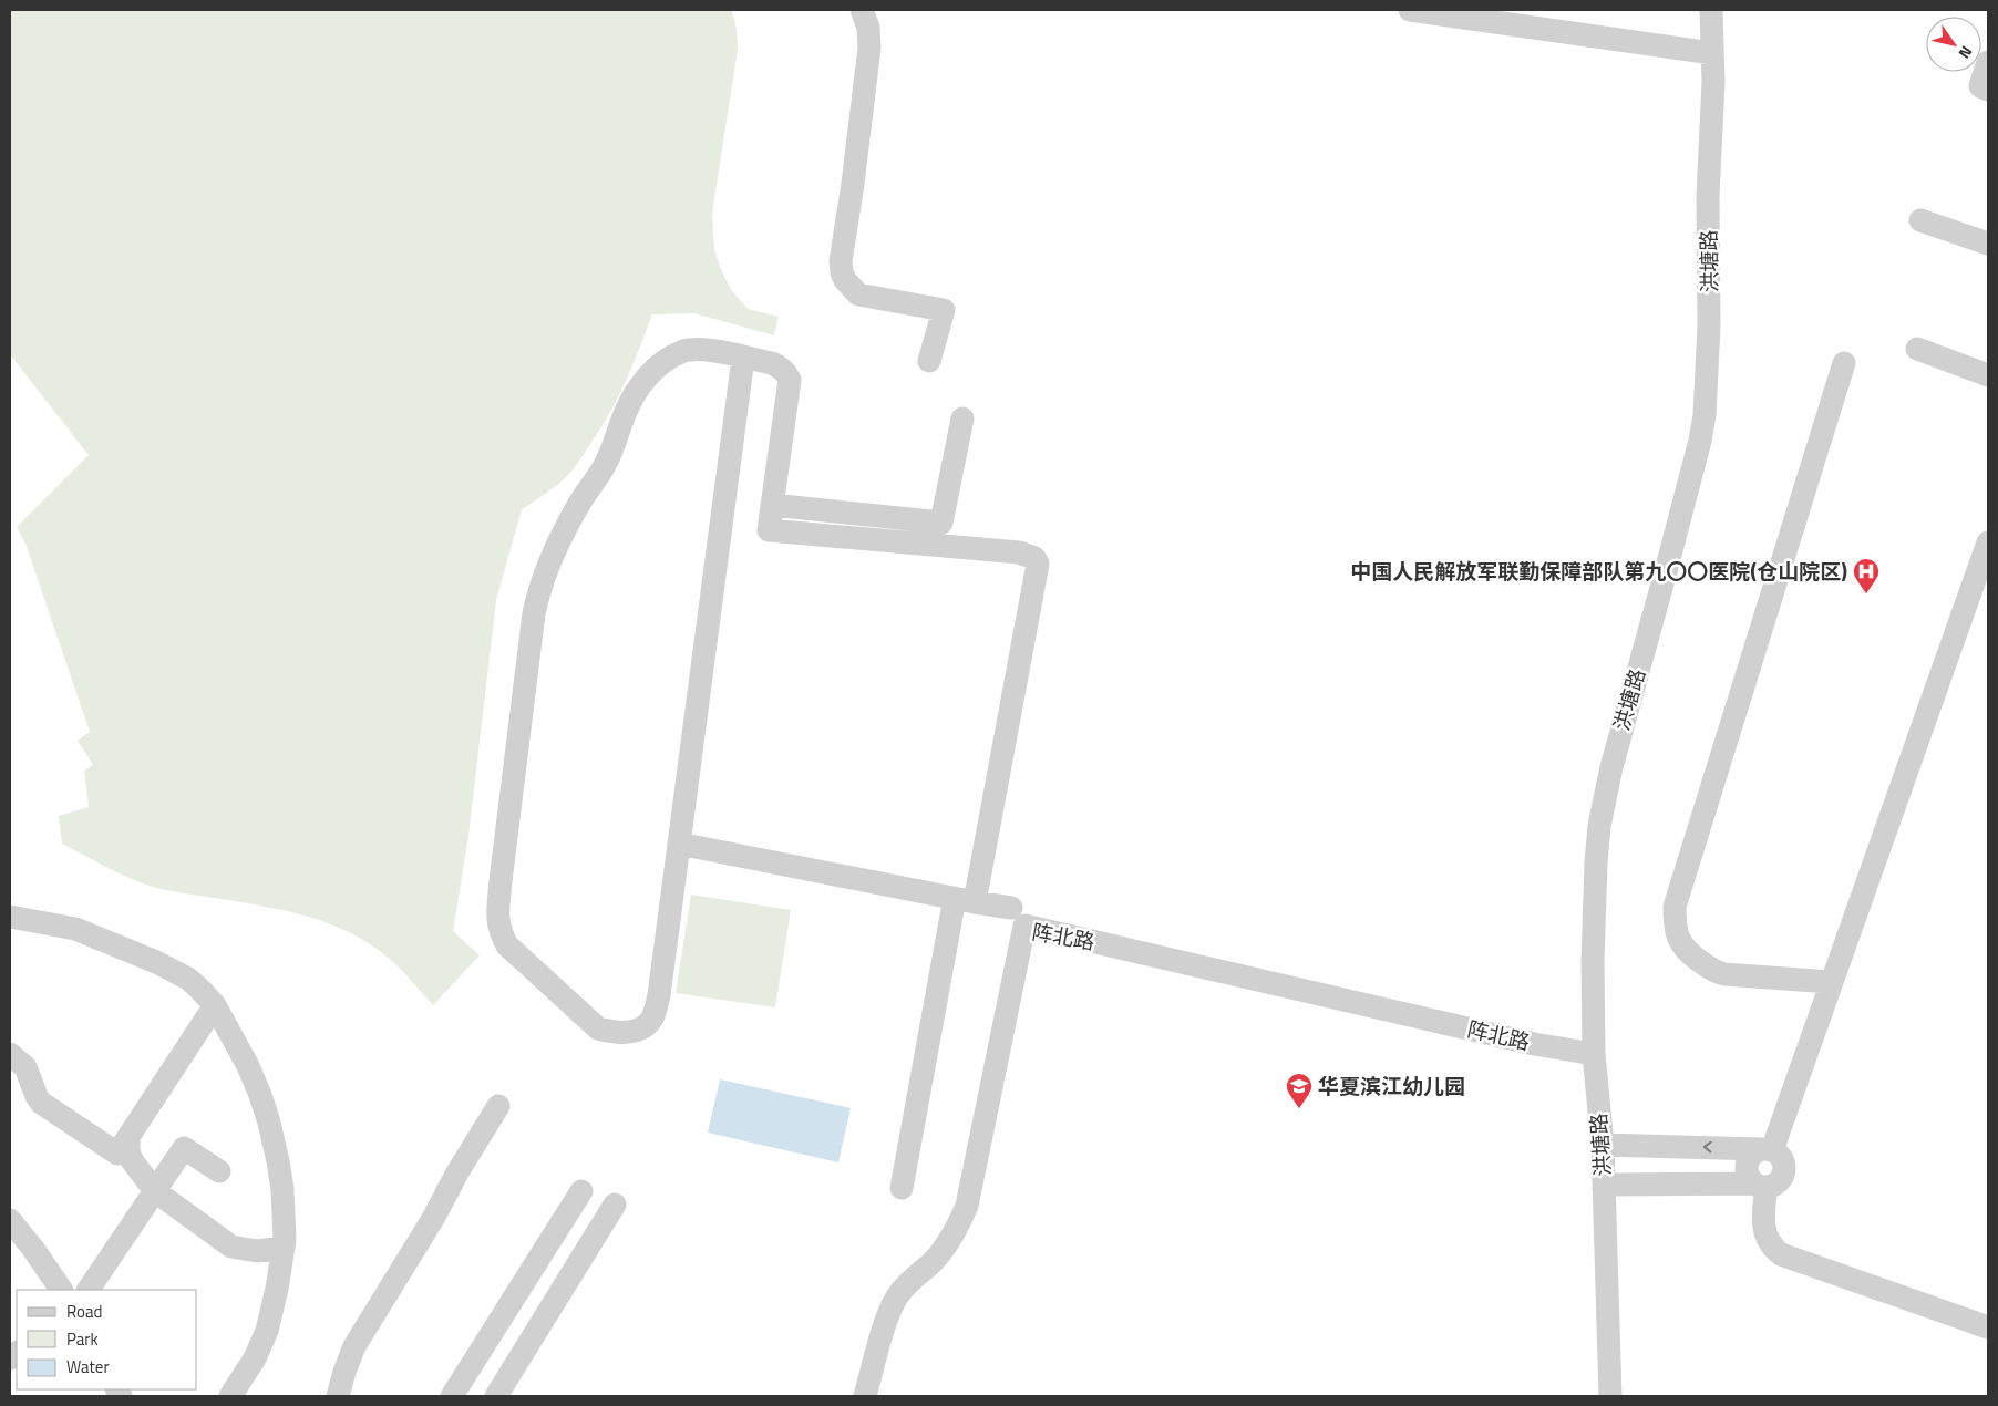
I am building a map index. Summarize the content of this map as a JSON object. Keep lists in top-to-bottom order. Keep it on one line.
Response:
{"streets":{"street":["洪塘路","阵北路"]},"crossings":[["洪塘路","阵北路"]],"places":{"hospital":["中国人民解放军联勤保障部队第九〇〇医院(仓山院区)"],"school or university":["华夏滨江幼儿园"]},"legend":["Road","Park","Water"],"north":"bottom right"}
